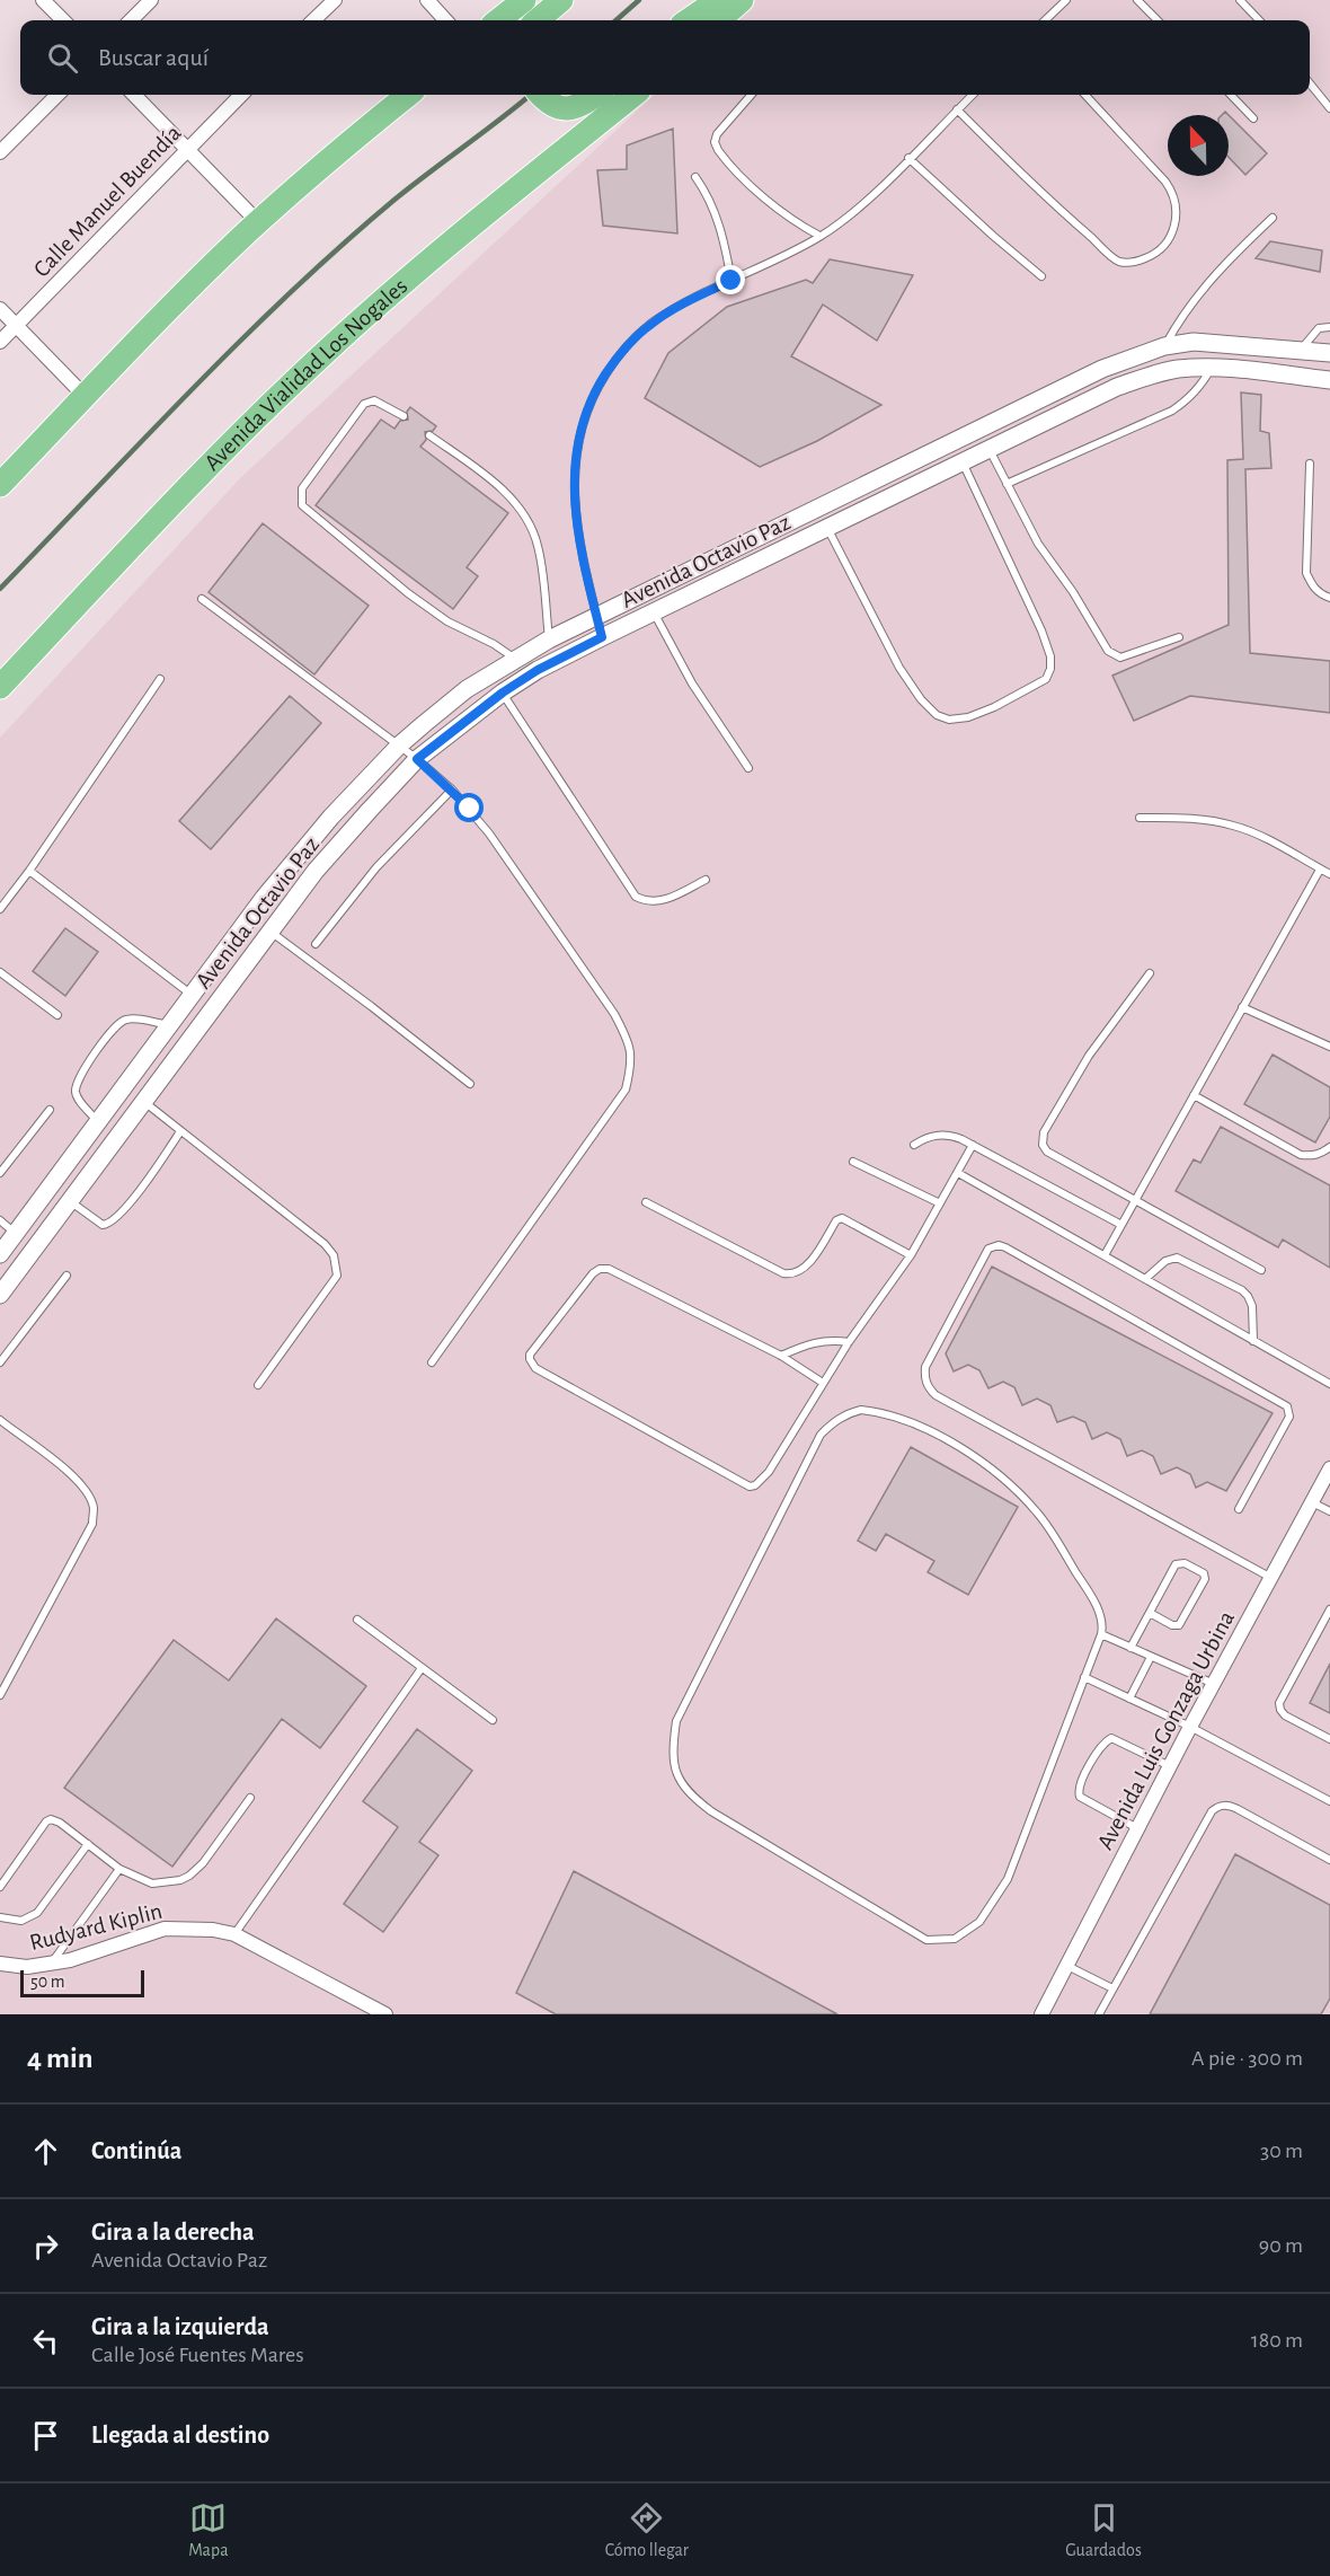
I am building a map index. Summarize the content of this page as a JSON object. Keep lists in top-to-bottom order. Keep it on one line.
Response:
{"streets":{"highway":["Avenida Vialidad Los Nogales"],"street":["Calle Manuel Buendía","Avenida Octavio Paz","Avenida Luis Gonzaga Urbina","Rudyard Kiplin"]},"scale_bar":"50 m","north":"top","page":{"search":"Buscar aquí","scale":"50 m","heading":["4 min","A pie · 300 m"],"list":[["Continúa","30 m"],["Gira a la derecha","Avenida Octavio Paz","90 m"],["Gira a la izquierda","Calle José Fuentes Mares","180 m"],"Llegada al destino"],"nav":["Mapa","Cómo llegar","Guardados"]}}
